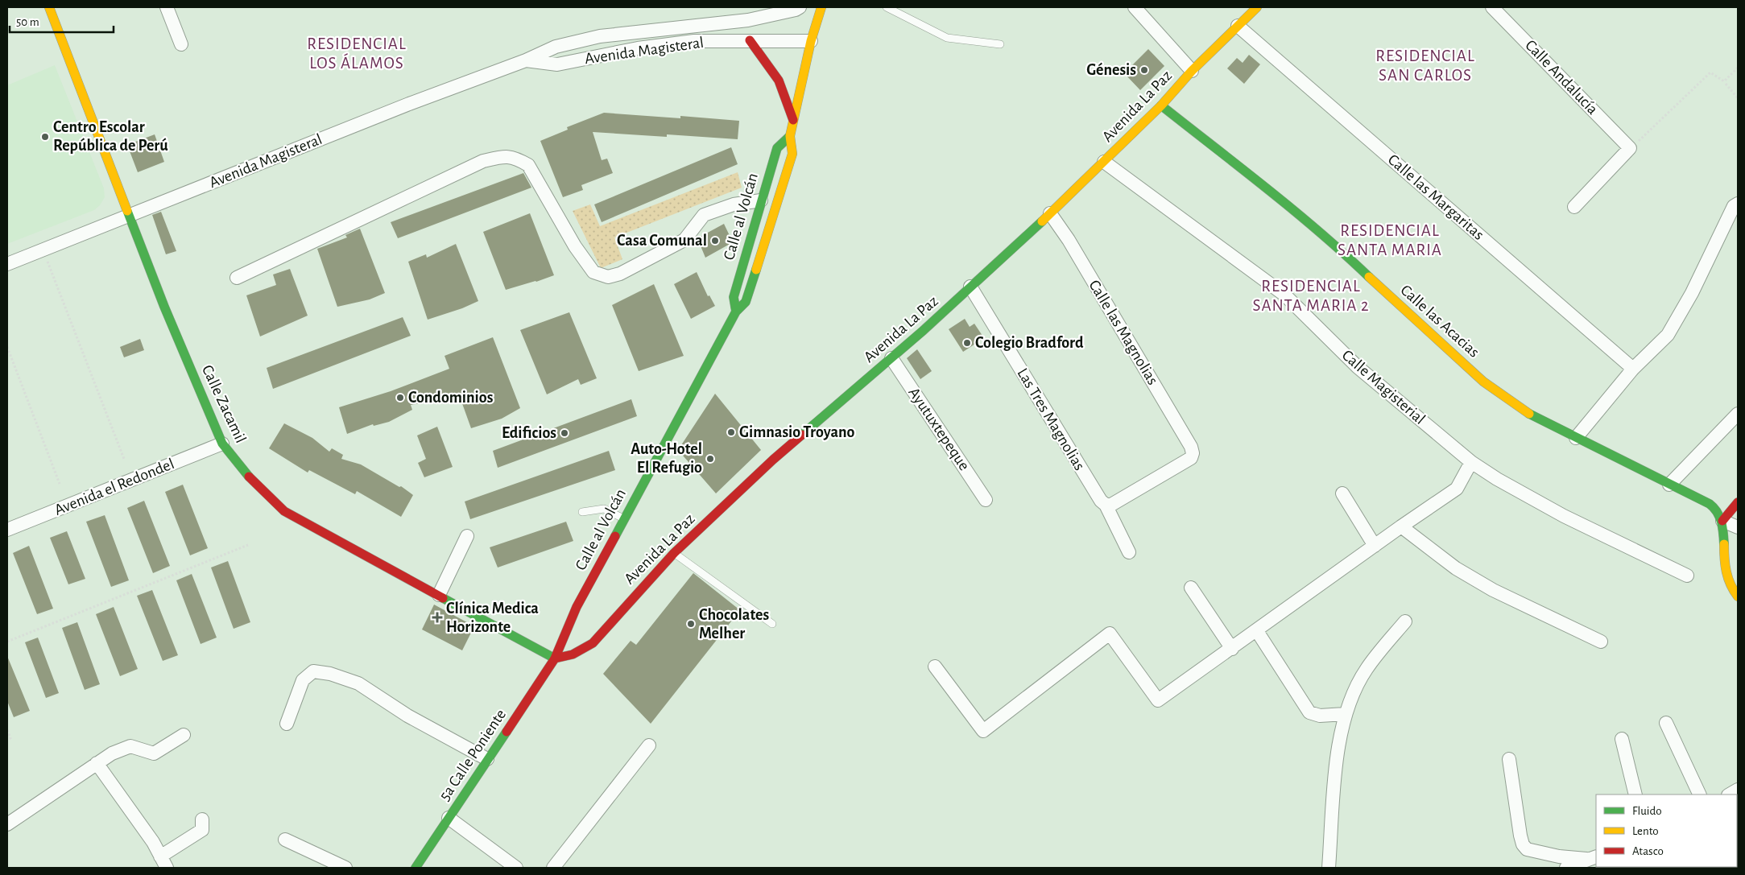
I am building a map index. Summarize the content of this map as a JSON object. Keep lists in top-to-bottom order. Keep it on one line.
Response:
{"streets":{"street":["Avenida Magisteral","Calle Andalucía","Avenida La Paz","Calle las Margaritas","Calle al Volcán","Calle las Acacias","Calle las Magnolias","Calle Magisterial","Calle Zacamil","Las Tres Magnolias","Ayutuxtepeque","Avenida el Redondel","5a Calle Poniente"]},"crossings":[["Avenida Magisteral","Calle al Volcán"],["Avenida Magisteral","Calle Zacamil"],["Avenida La Paz","Calle las Margaritas"],["Avenida La Paz","Calle al Volcán"],["Avenida La Paz","Calle las Acacias"],["Avenida La Paz","Calle las Magnolias"],["Avenida La Paz","Calle Magisterial"],["Avenida La Paz","Calle Zacamil"],["Avenida La Paz","Las Tres Magnolias"],["Avenida La Paz","Ayutuxtepeque"],["Avenida La Paz","5a Calle Poniente"],["Calle al Volcán","Calle Zacamil"],["Calle al Volcán","5a Calle Poniente"],["Calle las Magnolias","Las Tres Magnolias"],["Calle Zacamil","Avenida el Redondel"],["Calle Zacamil","5a Calle Poniente"]],"districts":["RESIDENCIAL LOS ÁLAMOS","RESIDENCIAL SAN CARLOS","RESIDENCIAL SANTA MARIA","RESIDENCIAL SANTA MARIA 2"],"places":{"other":["Génesis","Centro Escolar República de Perú","Casa Comunal","Colegio Bradford","Condominios","Gimnasio Troyano","Edificios","Auto-Hotel El Refugio","Chocolates Melher"],"health":["Clínica Medica Horizonte"]},"legend":["Fluido","Lento","Atasco"],"scale_bar":"50 m"}
